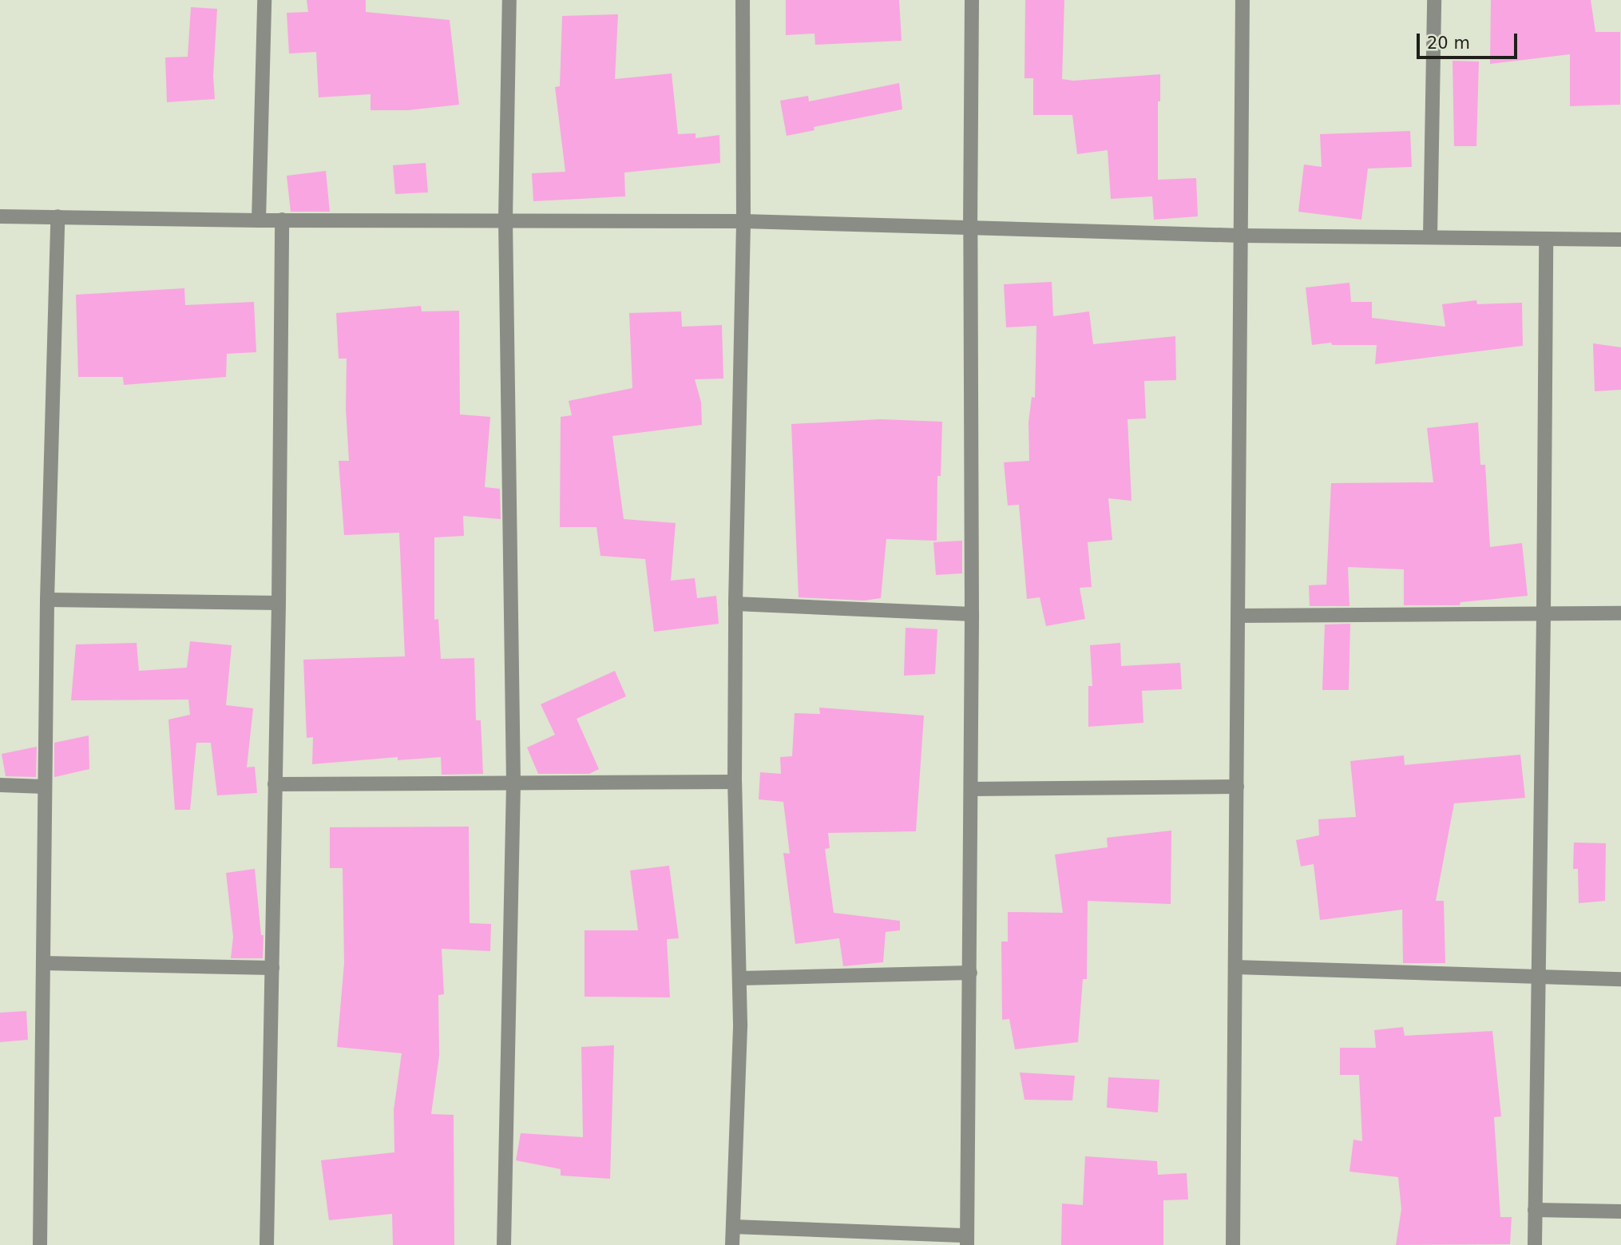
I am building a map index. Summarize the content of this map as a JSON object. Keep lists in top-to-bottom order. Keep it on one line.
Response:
{"scale_bar":"20 m"}
